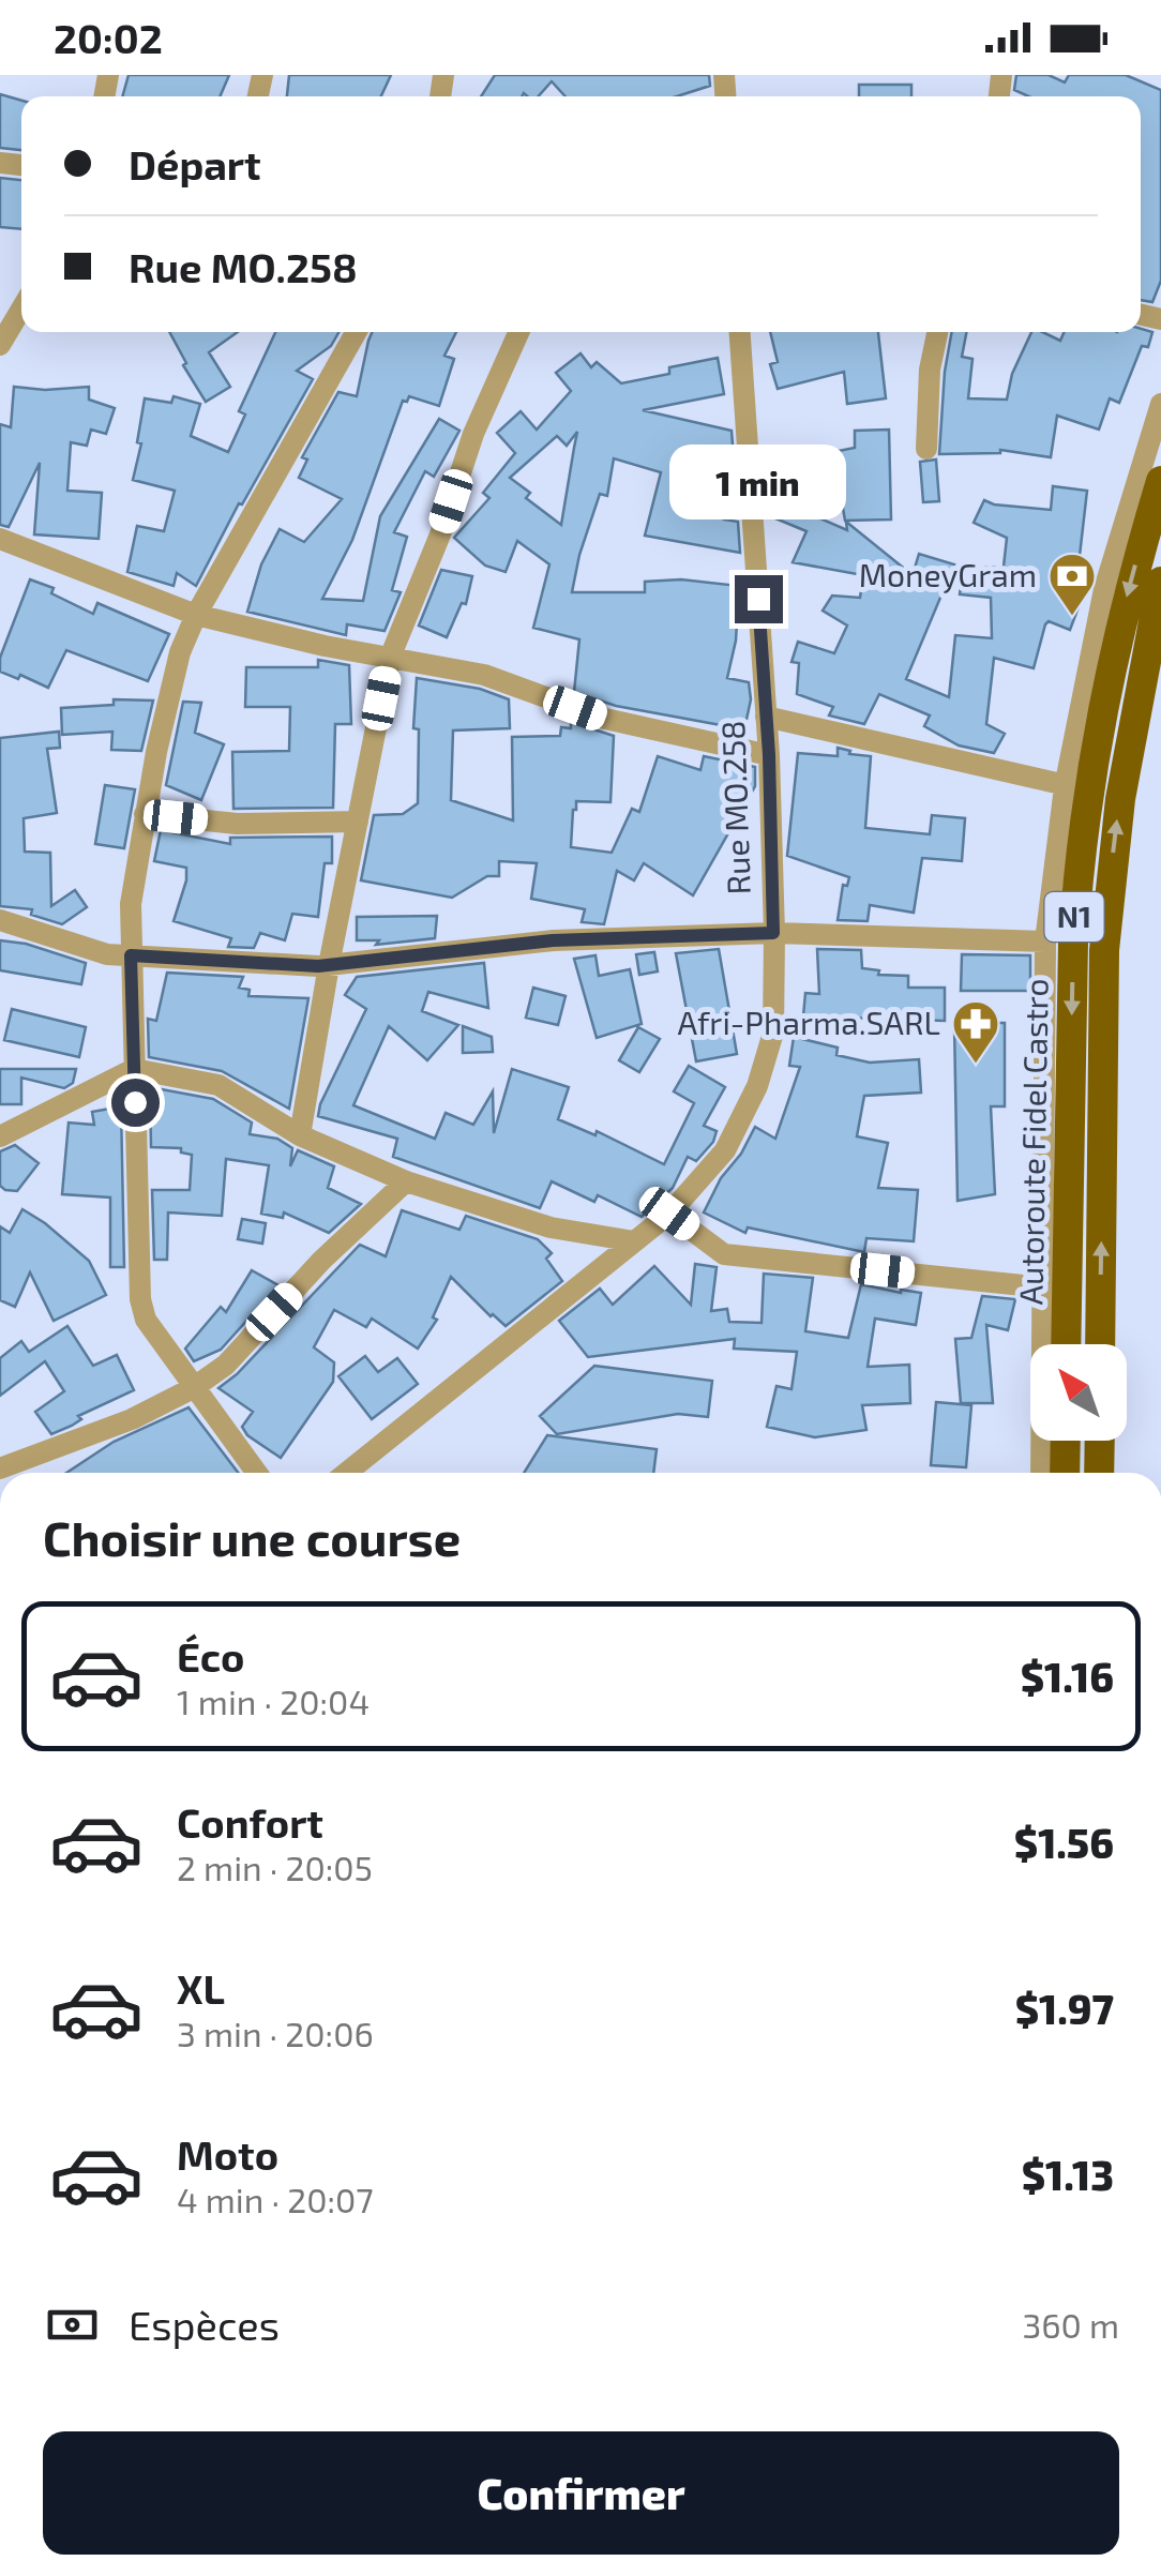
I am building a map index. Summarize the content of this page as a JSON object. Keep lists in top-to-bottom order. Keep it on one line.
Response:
{"streets":{"highway":["N1","Autoroute Fidel Castro"],"street":["Rue MO.258"]},"places":{"bank":["MoneyGram"],"pharmacy":["Afri-Pharma.SARL"]},"north":"top left","page":{"status":"20:02","banner":["Départ","Rue MO.258"],"bubble":"1 min","heading":"Choisir une course","list":[{"name":"Éco","note":"1 min · 20:04","value":"$1.16"},{"name":"Confort","note":"2 min · 20:05","value":"$1.56"},{"name":"XL","note":"3 min · 20:06","value":"$1.97"},{"name":"Moto","note":"4 min · 20:07","value":"$1.13"}],"pay":["Espèces","360 m"],"buttons":"Confirmer"}}
